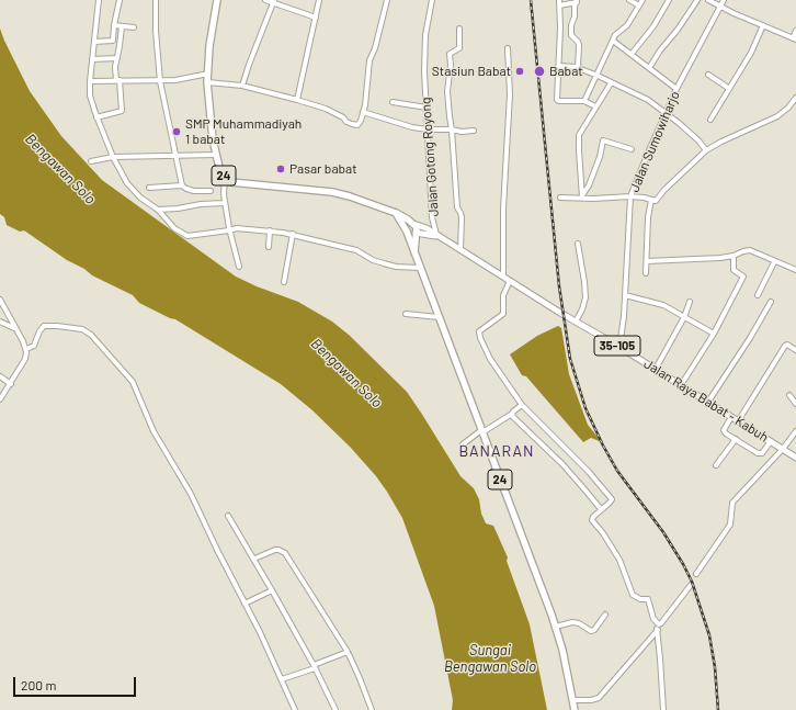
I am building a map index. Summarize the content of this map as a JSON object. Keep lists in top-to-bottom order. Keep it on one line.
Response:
{"streets":{"highway":["24"],"main road":["35-105","Jalan Raya Babat - Kabuh"],"street":["Jalan Sumowiharjo","Jalan Gotong Royong"]},"crossings":[["Jalan Sumowiharjo","Jalan Raya Babat - Kabuh"],["Jalan Gotong Royong","35-105"],["Jalan Gotong Royong","Jalan Raya Babat - Kabuh"],["24","35-105"],["35-105","Jalan Raya Babat - Kabuh"]],"districts":["BANARAN"],"water":["Bengawan Solo","Sungai Bengawan Solo"],"places":["Stasiun Babat","Babat","SMP Muhammadiyah 1 babat","Pasar babat"],"scale_bar":"200 m"}
